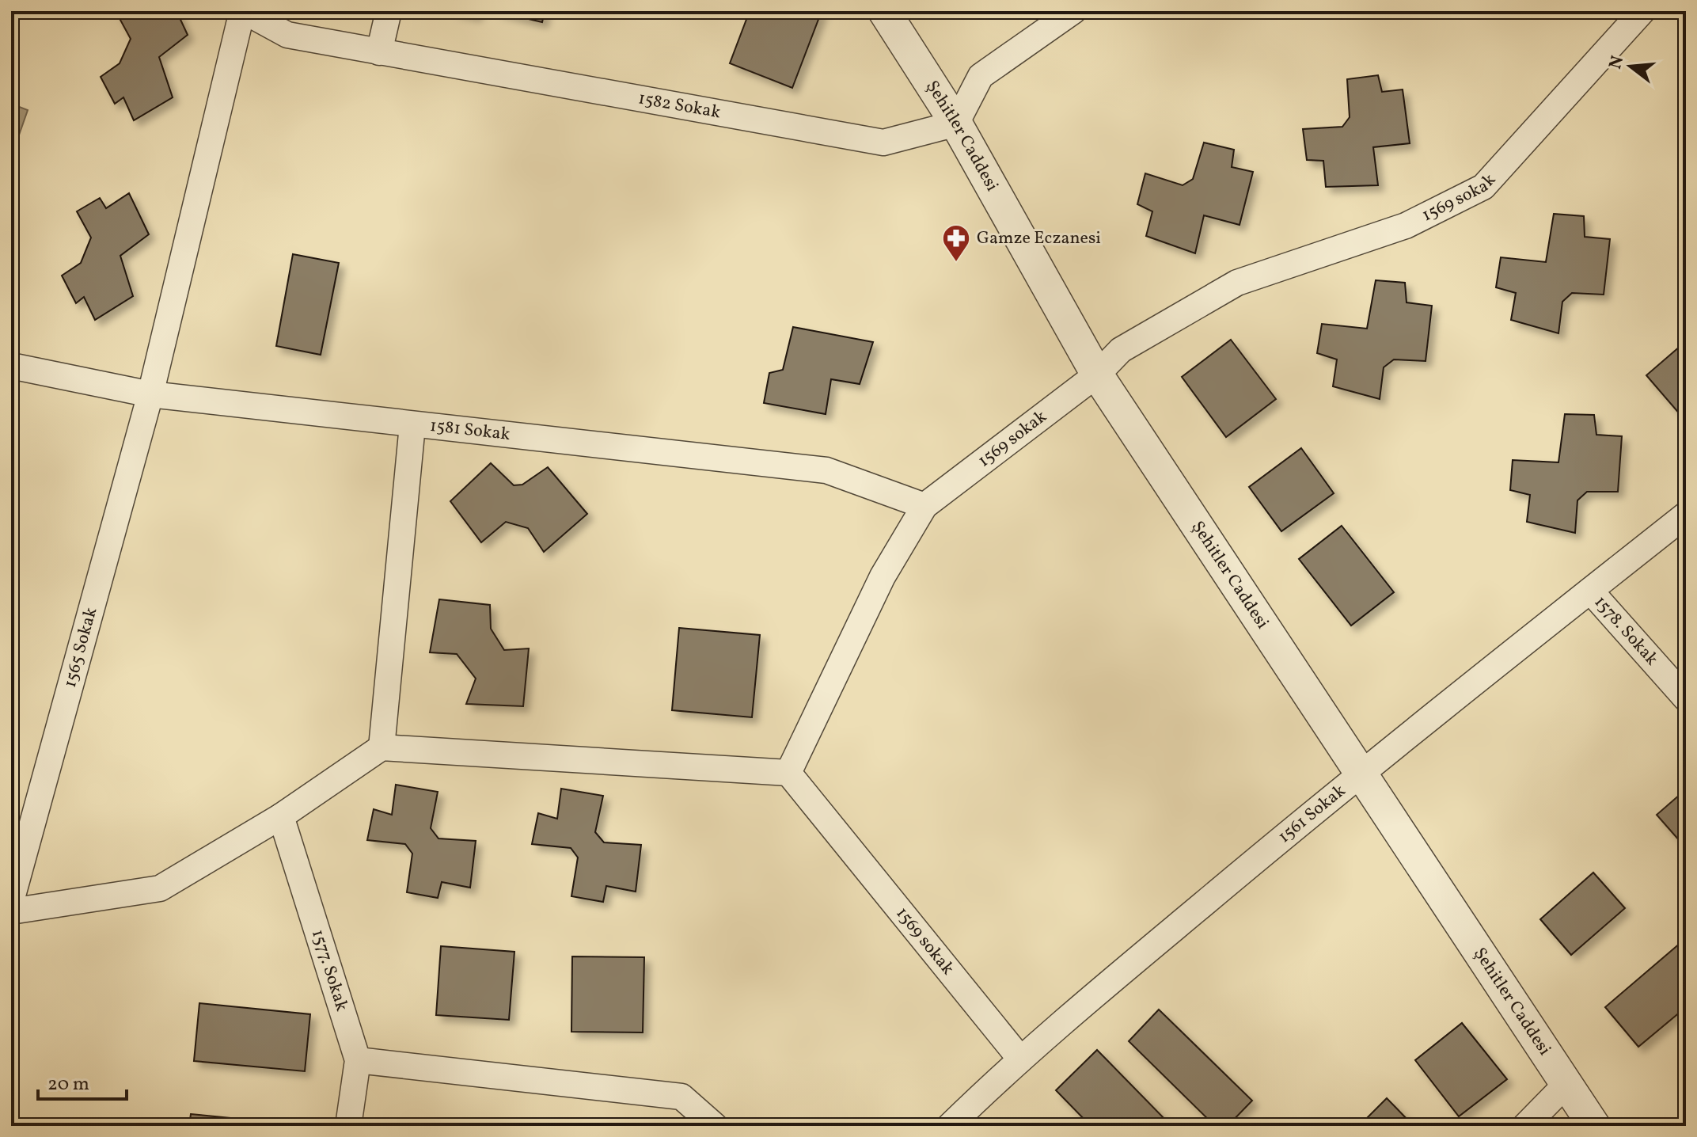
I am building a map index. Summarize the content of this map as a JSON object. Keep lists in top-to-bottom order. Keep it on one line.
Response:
{"streets":{"street":["1582 Sokak","Şehitler Caddesi","1569 sokak","1581 Sokak","1578. Sokak","1565 Sokak","1561 Sokak","1577. Sokak"]},"crossings":[["1582 Sokak","Şehitler Caddesi"],["1582 Sokak","1565 Sokak"],["Şehitler Caddesi","1569 sokak"],["Şehitler Caddesi","1561 Sokak"],["1569 sokak","1581 Sokak"],["1569 sokak","1561 Sokak"],["1581 Sokak","1565 Sokak"],["1578. Sokak","1561 Sokak"]],"places":{"pharmacy":["Gamze Eczanesi"]},"scale_bar":"20 m","north":"left"}
